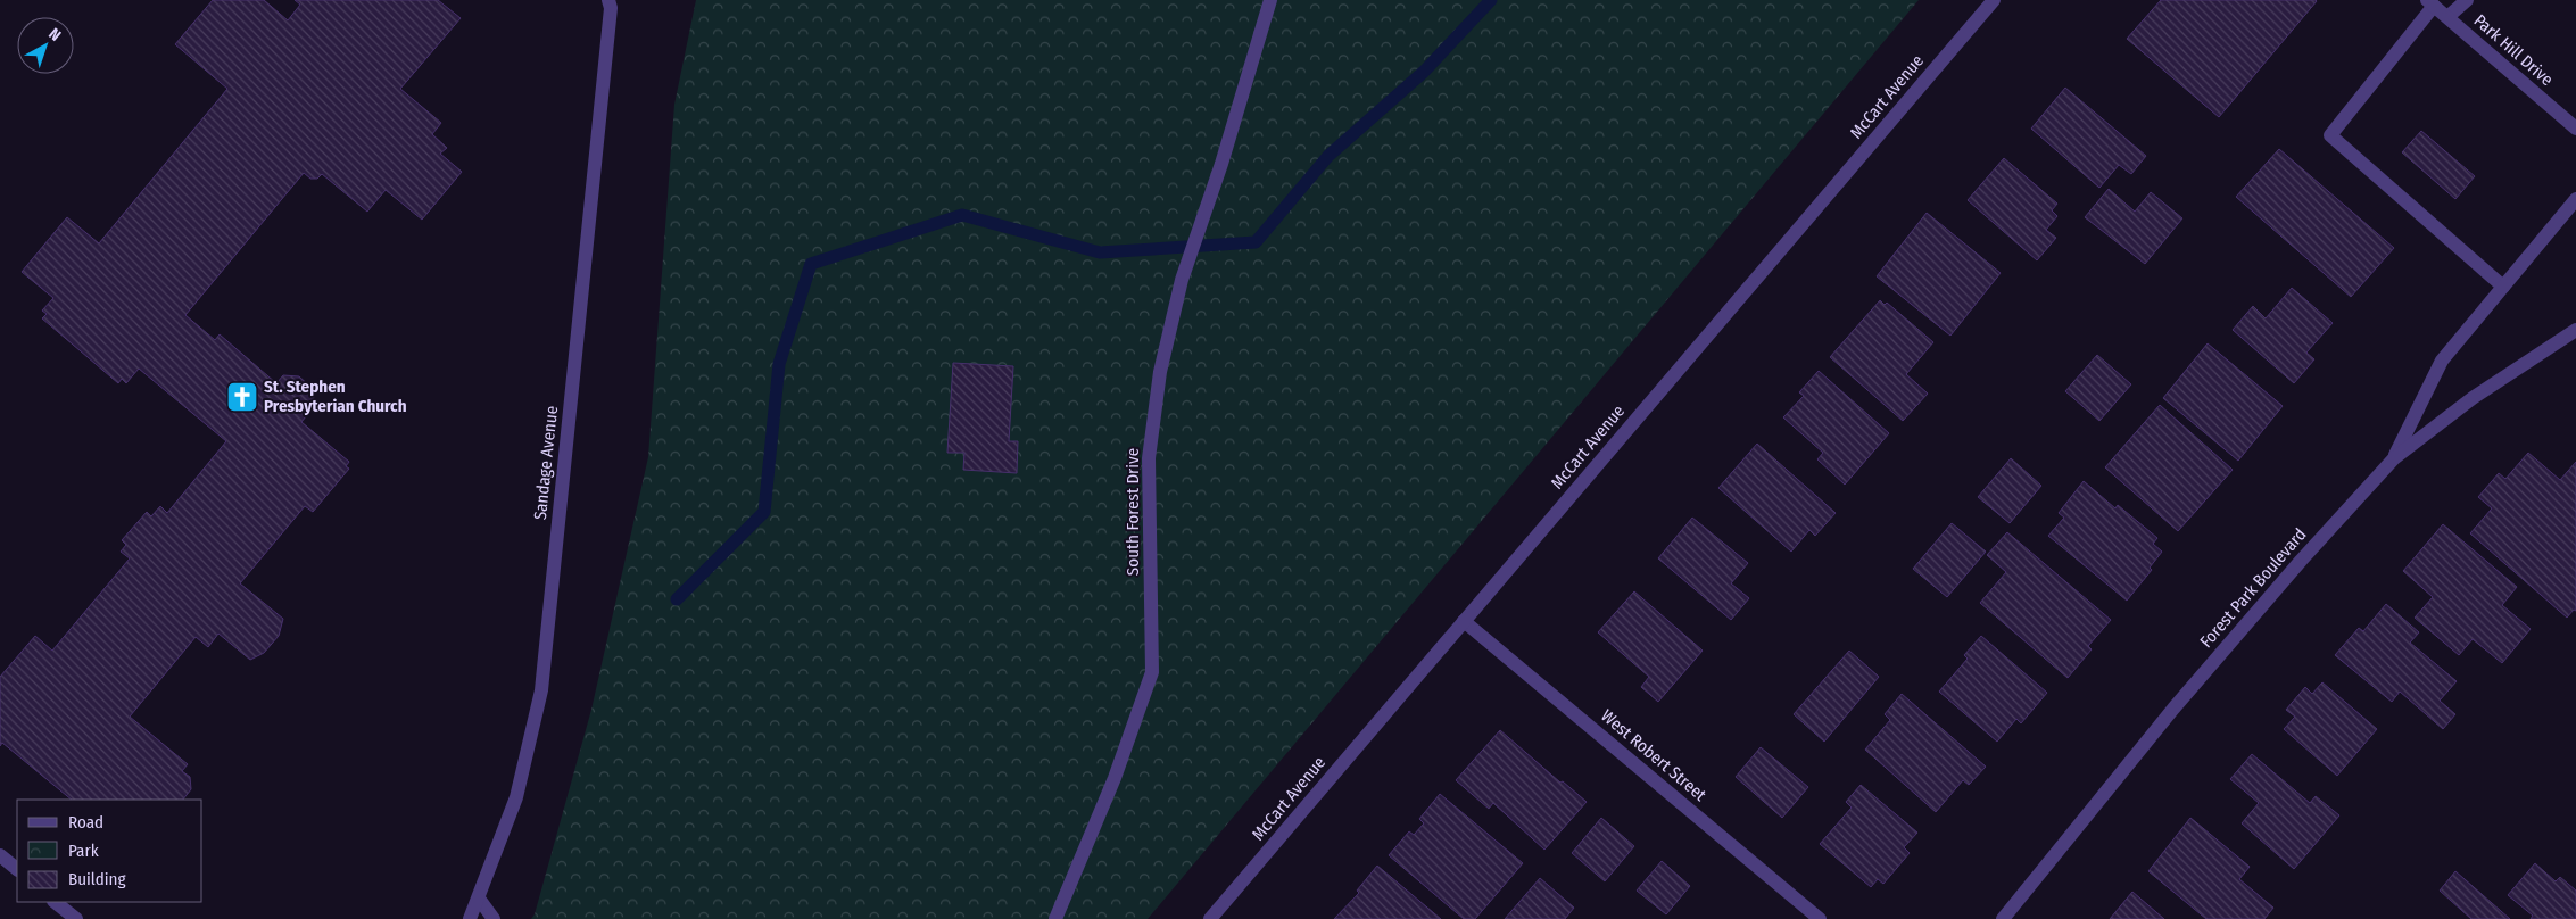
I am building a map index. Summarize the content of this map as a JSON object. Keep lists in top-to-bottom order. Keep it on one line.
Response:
{"streets":{"street":["Park Hill Drive","McCart Avenue","Sandage Avenue","South Forest Drive","Forest Park Boulevard","West Robert Street"]},"crossings":[["McCart Avenue","West Robert Street"]],"places":{"church":["St. Stephen Presbyterian Church"]},"legend":["Road","Park","Building"],"north":"top right"}
